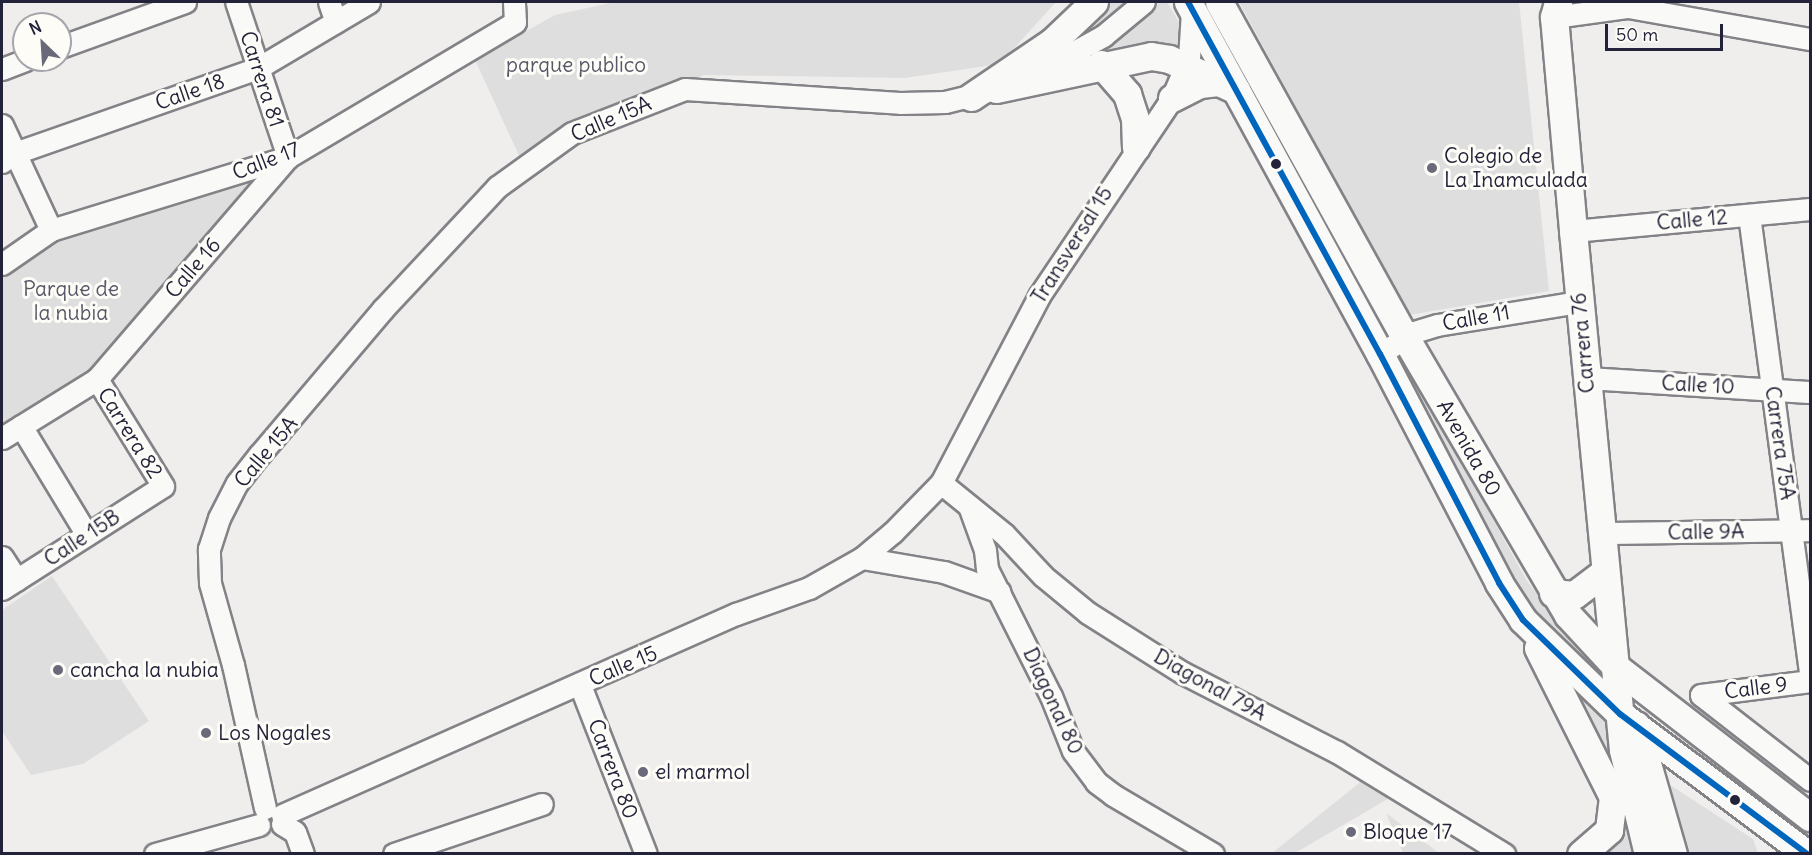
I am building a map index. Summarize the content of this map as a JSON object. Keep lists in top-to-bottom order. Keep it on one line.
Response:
{"streets":{"main road":["Carrera 76","Avenida 80"],"street":["Carrera 81","Calle 18","Calle 15A","Calle 17","Calle 12","Transversal 15","Calle 16","Calle 11","Calle 10","Carrera 82","Carrera 75A","Calle 9A","Calle 15B","Calle 15","Diagonal 79A","Calle 9","Diagonal 80","Carrera 80"]},"crossings":[["Carrera 81","Calle 18"],["Carrera 81","Calle 17"],["Carrera 81","Calle 16"],["Calle 15A","Calle 15"],["Calle 17","Calle 16"],["Calle 12","Carrera 76"],["Calle 12","Carrera 75A"],["Transversal 15","Avenida 80"],["Transversal 15","Calle 15"],["Transversal 15","Diagonal 79A"],["Calle 16","Carrera 82"],["Calle 11","Carrera 76"],["Calle 11","Avenida 80"],["Carrera 76","Calle 10"],["Carrera 76","Avenida 80"],["Carrera 76","Calle 9A"],["Calle 10","Carrera 75A"],["Carrera 82","Calle 15B"],["Carrera 75A","Calle 9A"],["Calle 15","Diagonal 79A"],["Calle 15","Carrera 80"],["Diagonal 79A","Diagonal 80"]],"parks":["parque publico","Parque de la nubia"],"places":["Colegio de La Inamculada","cancha la nubia","Los Nogales","el marmol","Bloque 17"],"scale_bar":"50 m","north":"top left"}
